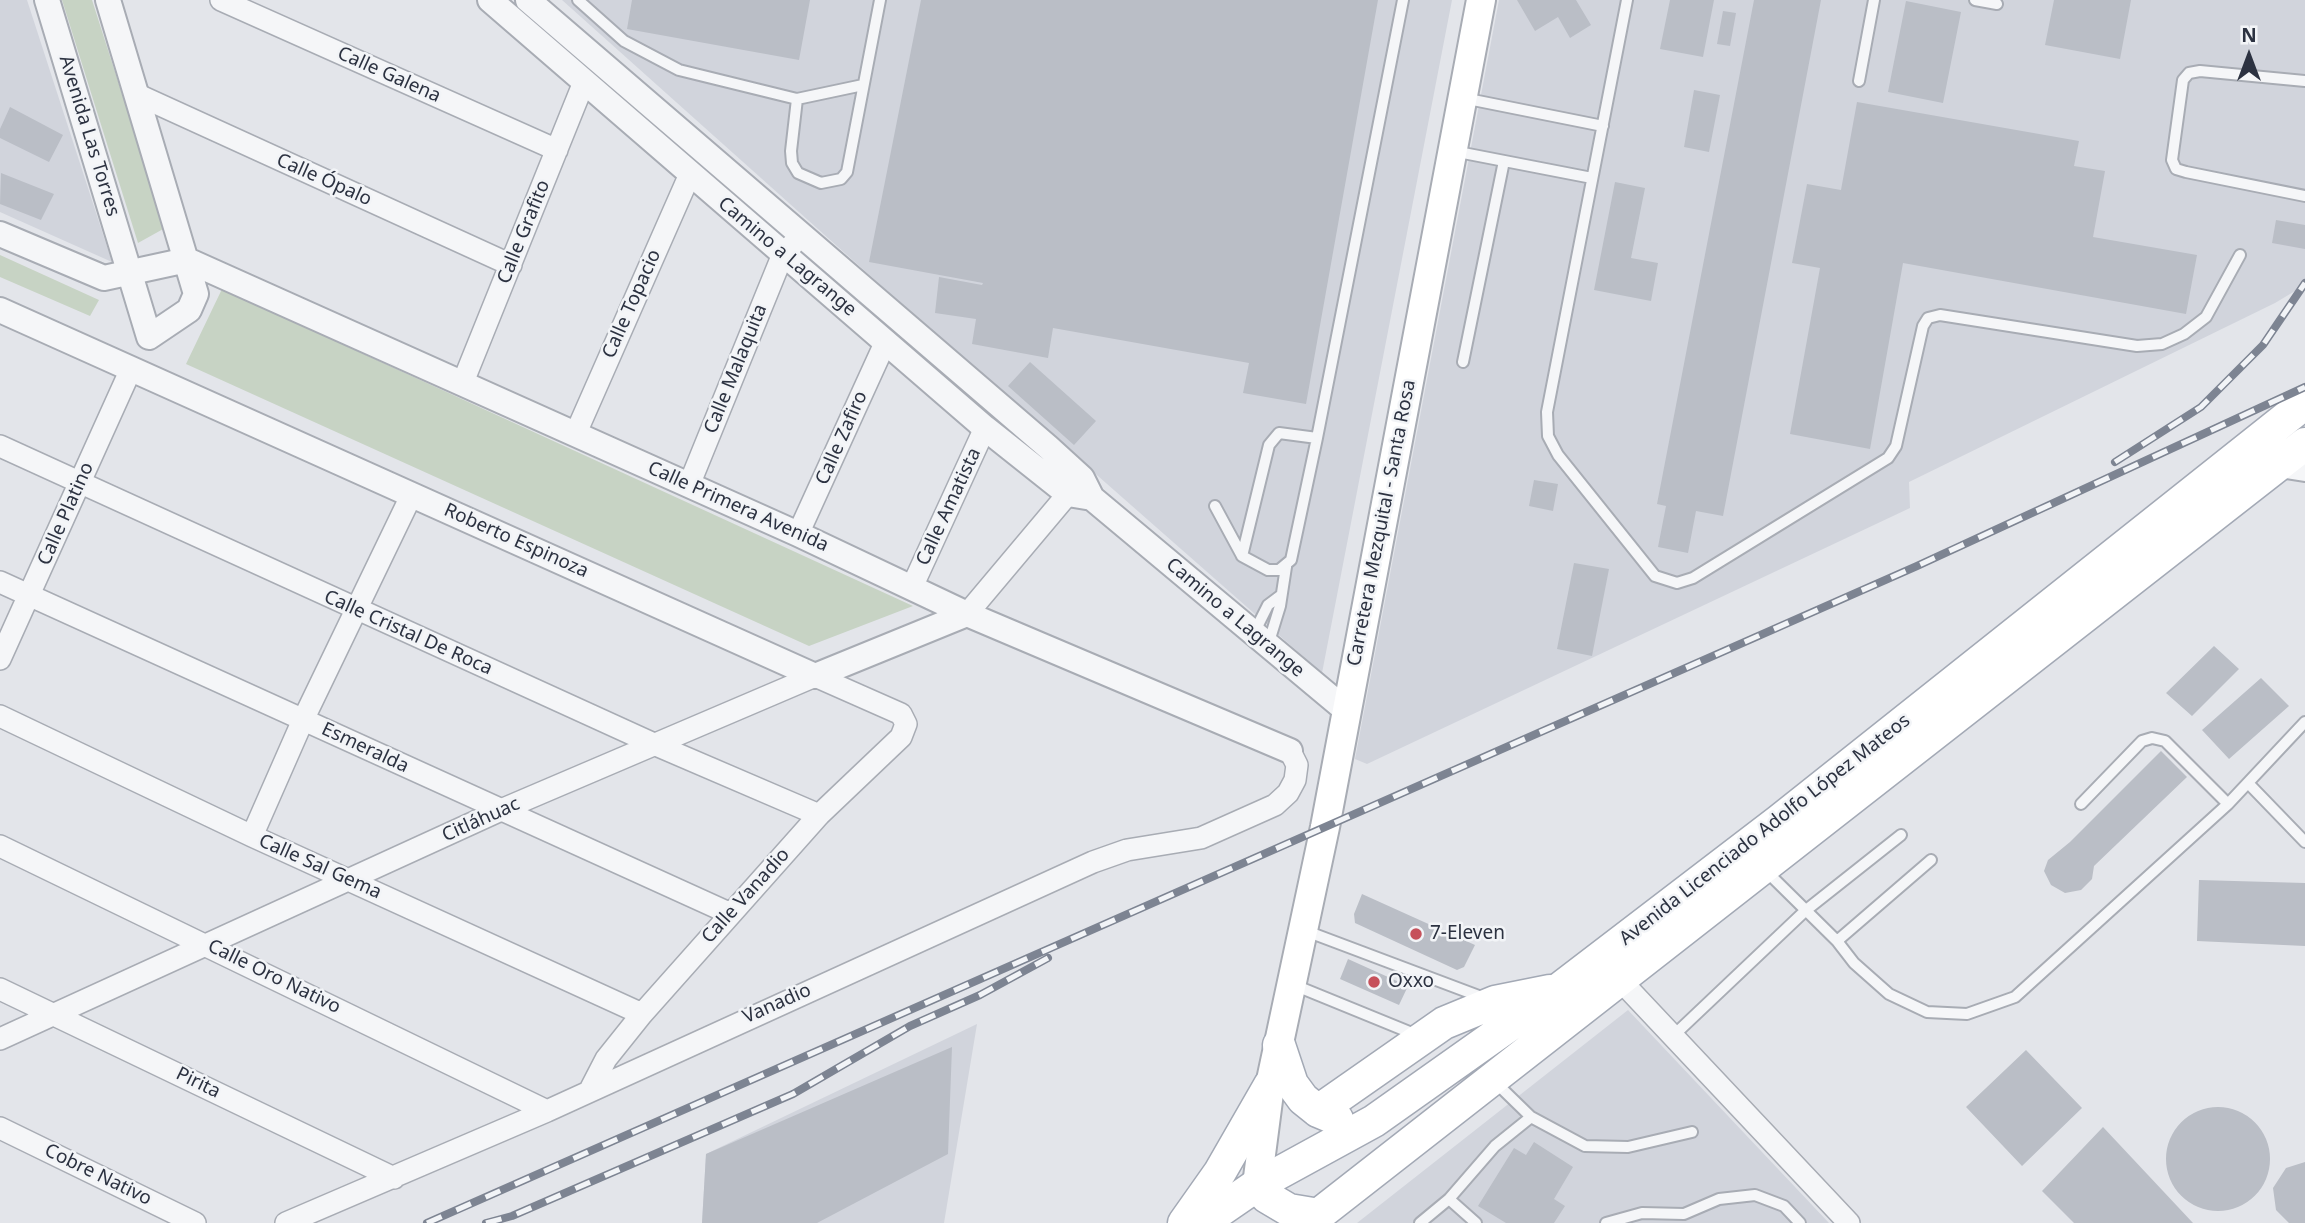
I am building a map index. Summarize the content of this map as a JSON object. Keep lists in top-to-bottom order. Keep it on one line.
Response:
{"streets":{"main road":["Carretera Mezquital - Santa Rosa","Avenida Licenciado Adolfo López Mateos"],"street":["Calle Galena","Avenida Las Torres","Calle Ópalo","Calle Grafito","Camino a Lagrange","Calle Topacio","Calle Malaquita","Calle Zafiro","Calle Primera Avenida","Calle Amatista","Calle Platino","Roberto Espinoza","Calle Cristal De Roca","Esmeralda","Citláhuac","Calle Sal Gema","Calle Vanadio","Calle Oro Nativo","Vanadio","Pirita","Cobre Nativo"]},"crossings":[["Calle Galena","Calle Grafito"],["Calle Ópalo","Calle Grafito"],["Calle Grafito","Camino a Lagrange"],["Calle Grafito","Calle Primera Avenida"],["Camino a Lagrange","Calle Topacio"],["Camino a Lagrange","Calle Malaquita"],["Camino a Lagrange","Calle Zafiro"],["Camino a Lagrange","Calle Amatista"],["Camino a Lagrange","Carretera Mezquital - Santa Rosa"],["Calle Topacio","Calle Primera Avenida"],["Calle Malaquita","Calle Primera Avenida"],["Calle Zafiro","Calle Primera Avenida"],["Calle Primera Avenida","Calle Amatista"],["Calle Primera Avenida","Citláhuac"],["Calle Primera Avenida","Vanadio"],["Calle Platino","Roberto Espinoza"],["Calle Platino","Calle Cristal De Roca"],["Calle Platino","Esmeralda"],["Carretera Mezquital - Santa Rosa","Avenida Licenciado Adolfo López Mateos"],["Roberto Espinoza","Citláhuac"],["Roberto Espinoza","Calle Vanadio"],["Calle Cristal De Roca","Citláhuac"],["Calle Cristal De Roca","Calle Vanadio"],["Esmeralda","Citláhuac"],["Esmeralda","Calle Vanadio"],["Citláhuac","Calle Sal Gema"],["Citláhuac","Calle Oro Nativo"],["Citláhuac","Pirita"],["Calle Sal Gema","Calle Vanadio"],["Calle Vanadio","Vanadio"],["Calle Oro Nativo","Vanadio"],["Vanadio","Pirita"]],"places":["7-Eleven","Oxxo"],"north":"top"}
